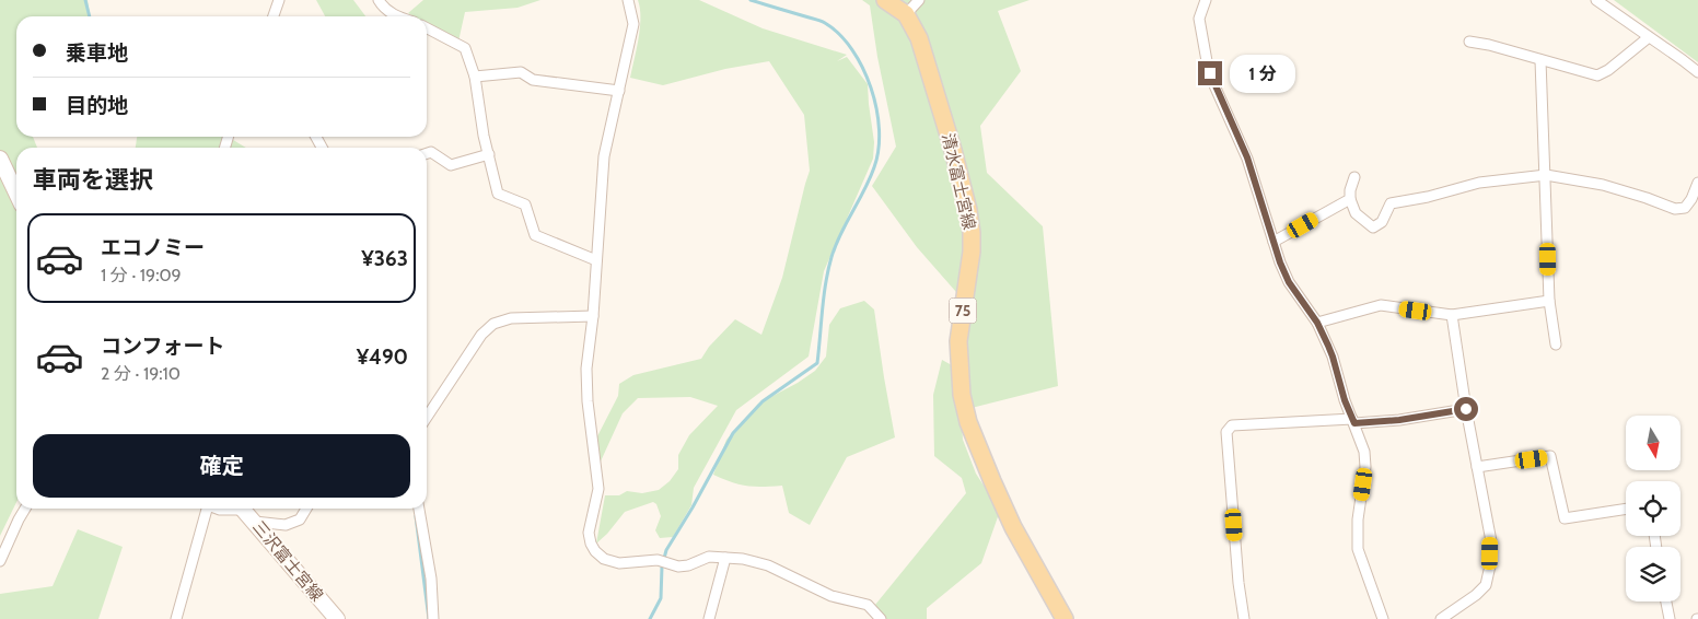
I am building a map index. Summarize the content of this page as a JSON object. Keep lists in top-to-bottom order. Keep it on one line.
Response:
{"streets":{"main road":["清水富士宮線","75","三沢富士宮線"]},"north":"bottom","page":{"banner":["乗車地","目的地"],"bubble":"1 分","heading":"車両を選択","list":[{"name":"エコノミー","note":"1 分 · 19:09","value":"¥363"},{"name":"コンフォート","note":"2 分 · 19:10","value":"¥490"}],"buttons":"確定"}}
